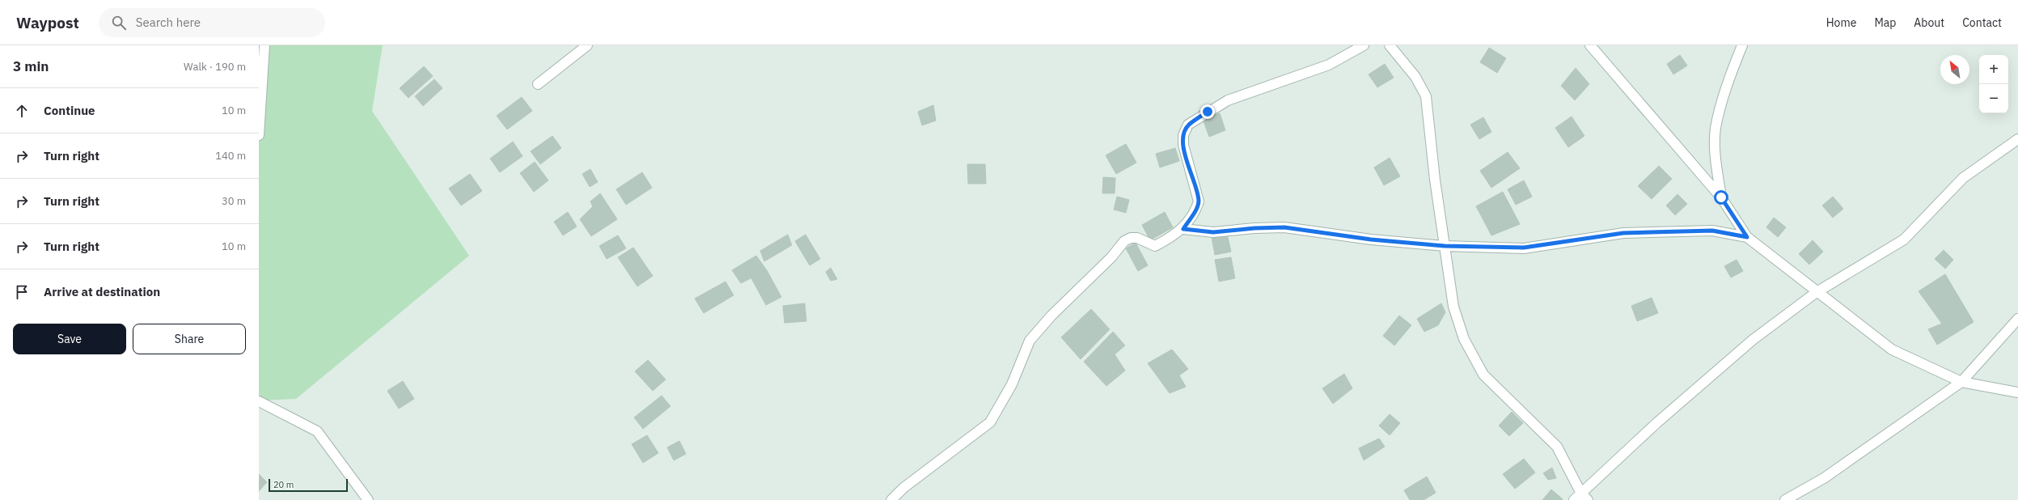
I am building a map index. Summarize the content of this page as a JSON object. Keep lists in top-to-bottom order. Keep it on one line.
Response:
{"scale_bar":"20 m","north":"top left","page":{"header":"Waypost","search":"Search here","nav":["Home","Map","About","Contact"],"heading":["3 min","Walk · 190 m"],"map_buttons":["+","−"],"list":[["Continue","10 m"],["Turn right","140 m"],["Turn right","30 m"],["Turn right","10 m"],"Arrive at destination"],"buttons":["Save","Share"],"scale":"20 m"}}
